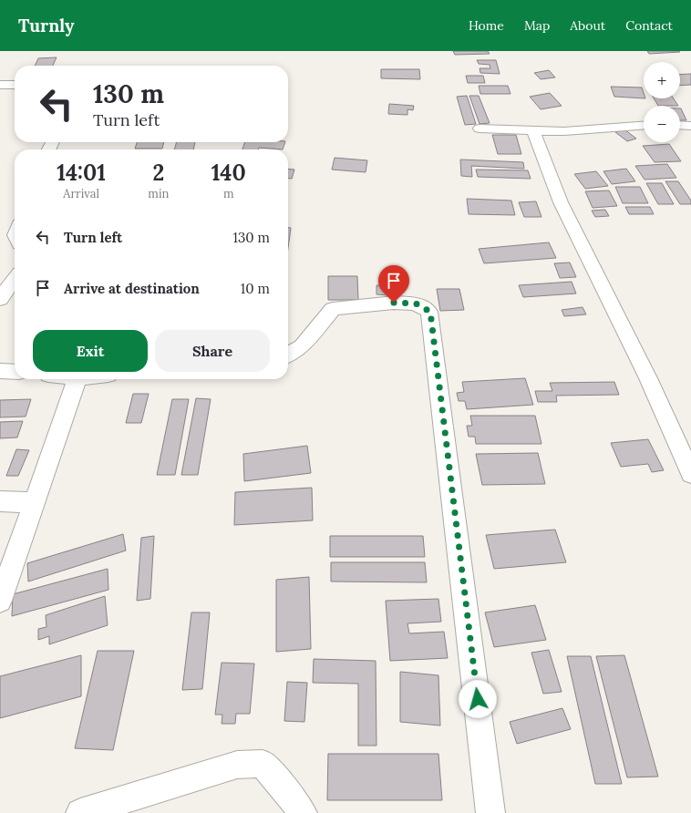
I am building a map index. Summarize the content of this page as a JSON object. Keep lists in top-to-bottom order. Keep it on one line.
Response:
{"page":{"header":"Turnly","nav":["Home","Map","About","Contact"],"map_buttons":["+","−"],"turn":["130 m","Turn left"],"eta":["14:01","Arrival","2","min","140","m"],"list":[{"name":"Turn left","value":"130 m"},{"name":"Arrive at destination","value":"10 m"}],"buttons":["Exit","Share"]}}
